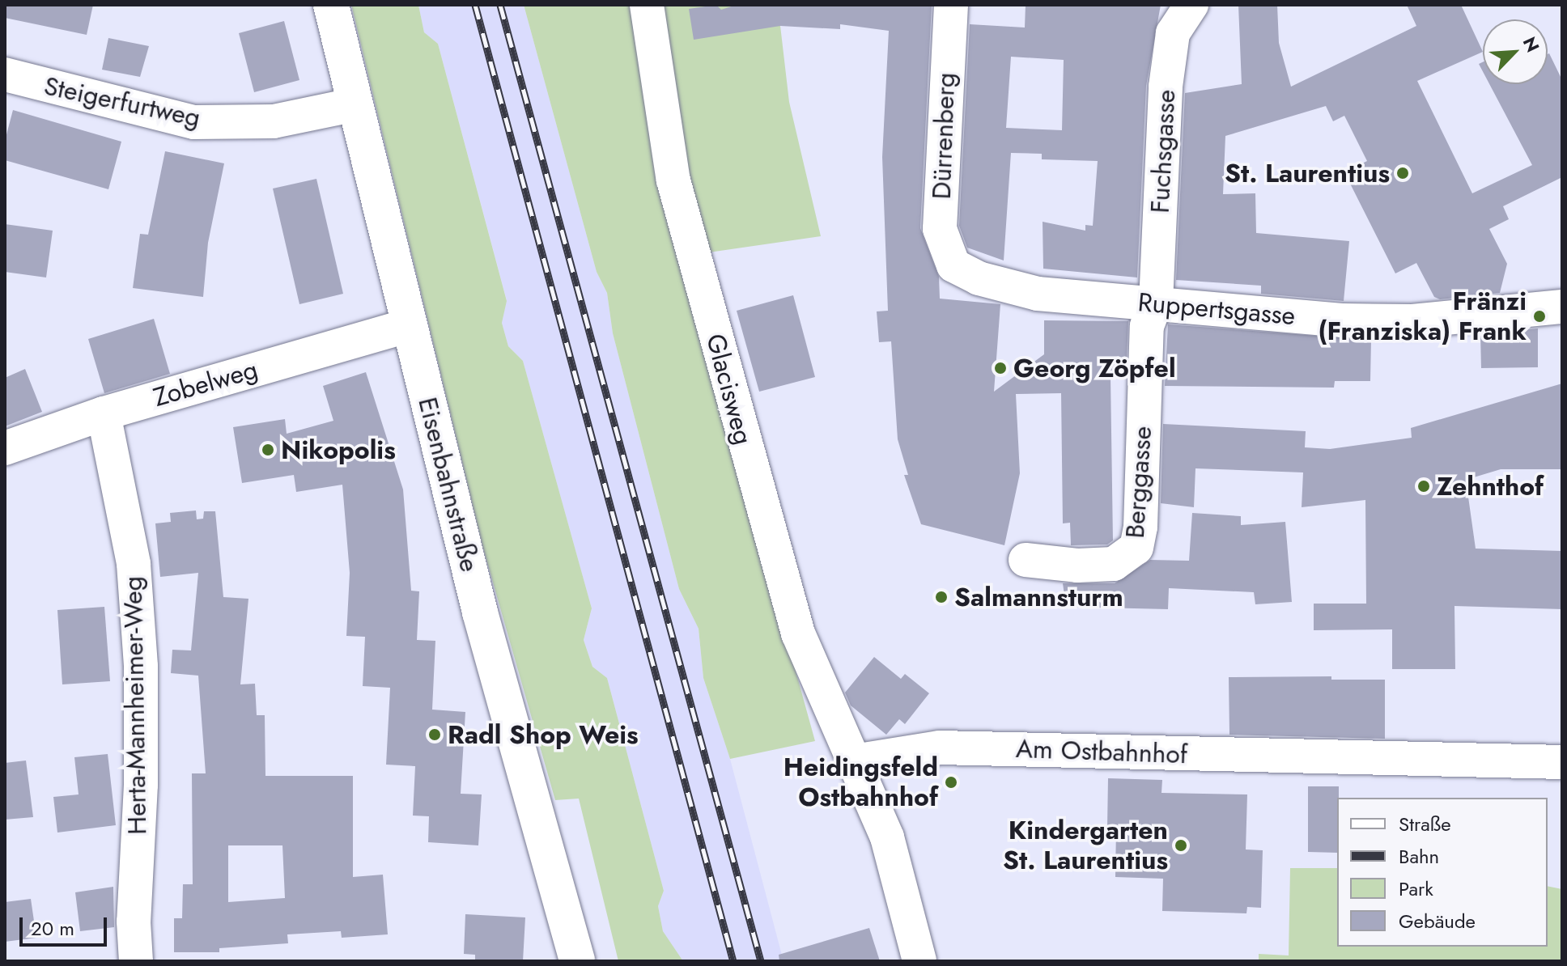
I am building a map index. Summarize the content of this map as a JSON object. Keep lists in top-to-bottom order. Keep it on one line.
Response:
{"streets":{"street":["Steigerfurtweg","Dürrenberg","Fuchsgasse","Ruppertsgasse","Zobelweg","Glacisweg","Berggasse","Eisenbahnstraße","Herta-Mannheimer-Weg","Am Ostbahnhof"]},"crossings":[["Steigerfurtweg","Eisenbahnstraße"],["Dürrenberg","Ruppertsgasse"],["Fuchsgasse","Ruppertsgasse"],["Fuchsgasse","Berggasse"],["Ruppertsgasse","Berggasse"],["Zobelweg","Eisenbahnstraße"],["Zobelweg","Herta-Mannheimer-Weg"],["Glacisweg","Am Ostbahnhof"]],"places":["St. Laurentius","Fränzi (Franziska) Frank","Georg Zöpfel","Nikopolis","Zehnthof","Salmannsturm","Radl Shop Weis","Heidingsfeld Ostbahnhof","Kindergarten St. Laurentius"],"legend":["Straße","Bahn","Park","Gebäude"],"scale_bar":"20 m","north":"top right"}
